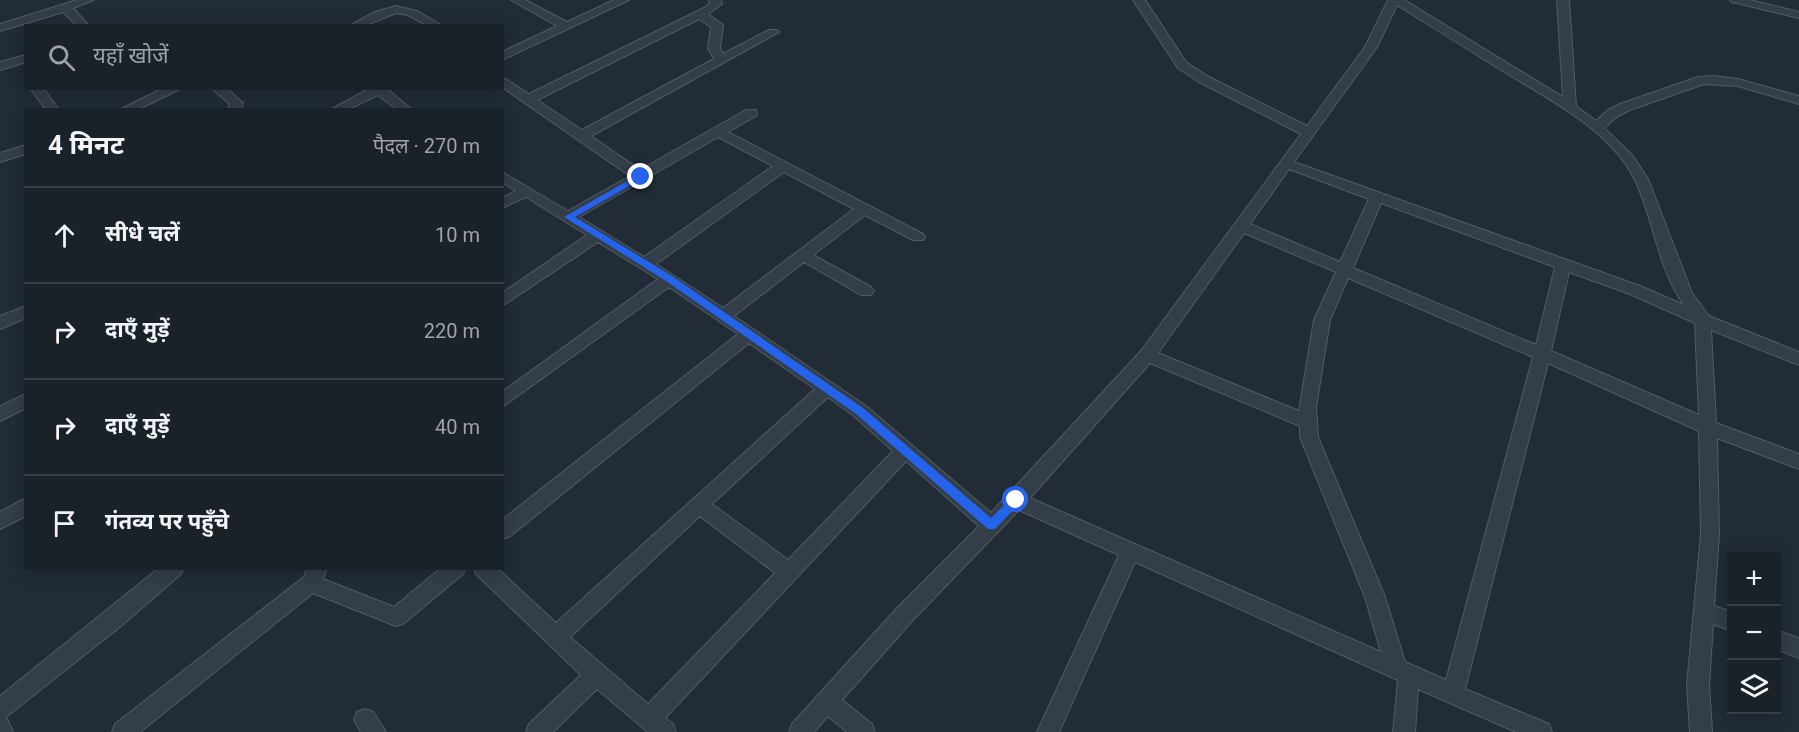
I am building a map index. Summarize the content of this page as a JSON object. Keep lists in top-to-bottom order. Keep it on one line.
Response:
{"page":{"search":"यहाँ खोजें","heading":["4 मिनट","पैदल · 270 m"],"list":[["सीधे चलें","10 m"],["दाएँ मुड़ें","220 m"],["दाएँ मुड़ें","40 m"],"गंतव्य पर पहुँचे"],"map_buttons":["+","−"]}}
